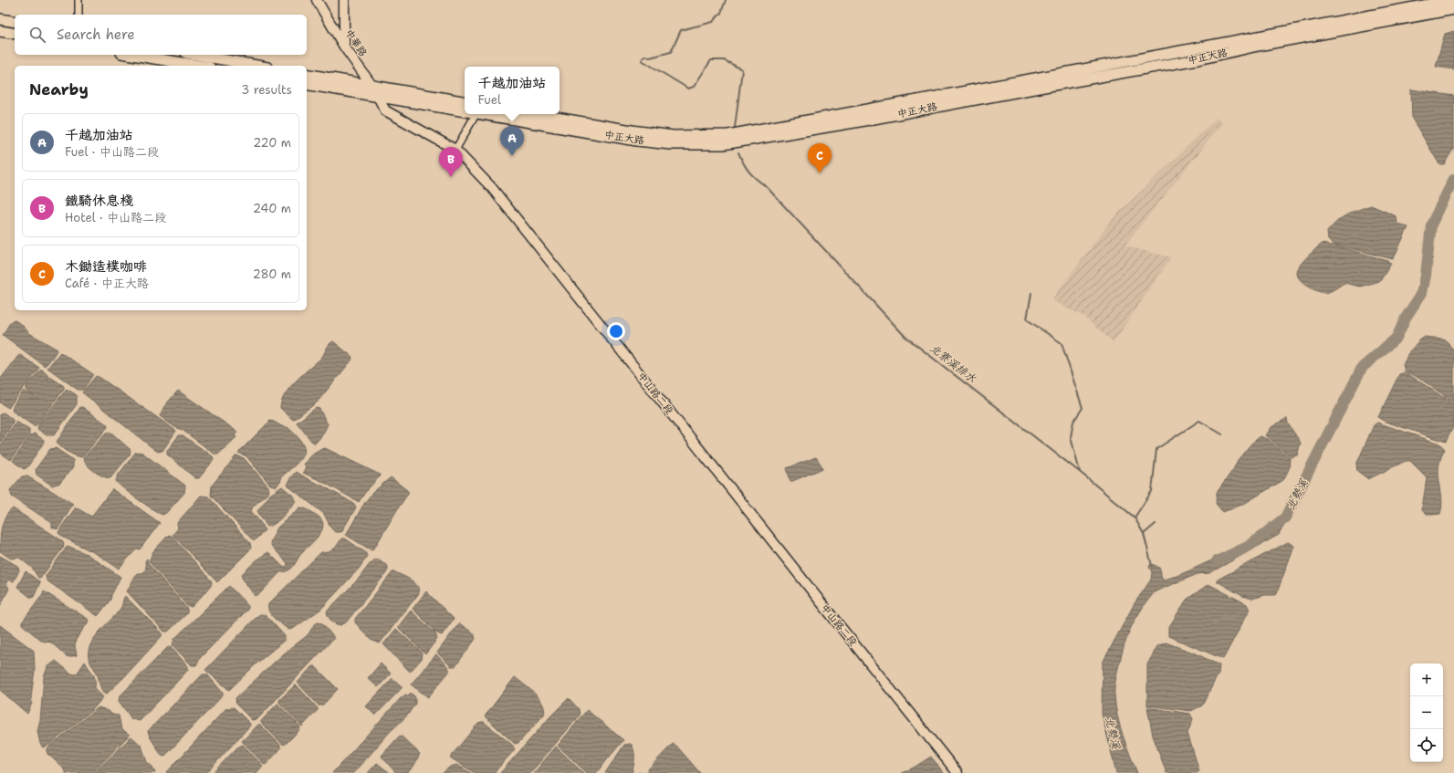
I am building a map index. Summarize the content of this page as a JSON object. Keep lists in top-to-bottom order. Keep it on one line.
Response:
{"streets":{"main road":["中正大路"],"street":["中華路","中山路二段"]},"crossings":[["中華路","中正大路"],["中華路","中山路二段"],["中正大路","中山路二段"]],"water":["北寮溪排水","北勢溪"],"page":{"search":"Search here","heading":["Nearby","3 results"],"popup":["千越加油站","Fuel"],"list":[{"mark":"A","name":"千越加油站","note":"Fuel · 中山路二段","value":"220 m"},{"mark":"B","name":"鐵騎休息棧","note":"Hotel · 中山路二段","value":"240 m"},{"mark":"C","name":"木鋤造樸咖啡","note":"Café · 中正大路","value":"280 m"}],"pins":["A","C","B"],"map_buttons":["+","−"]}}
